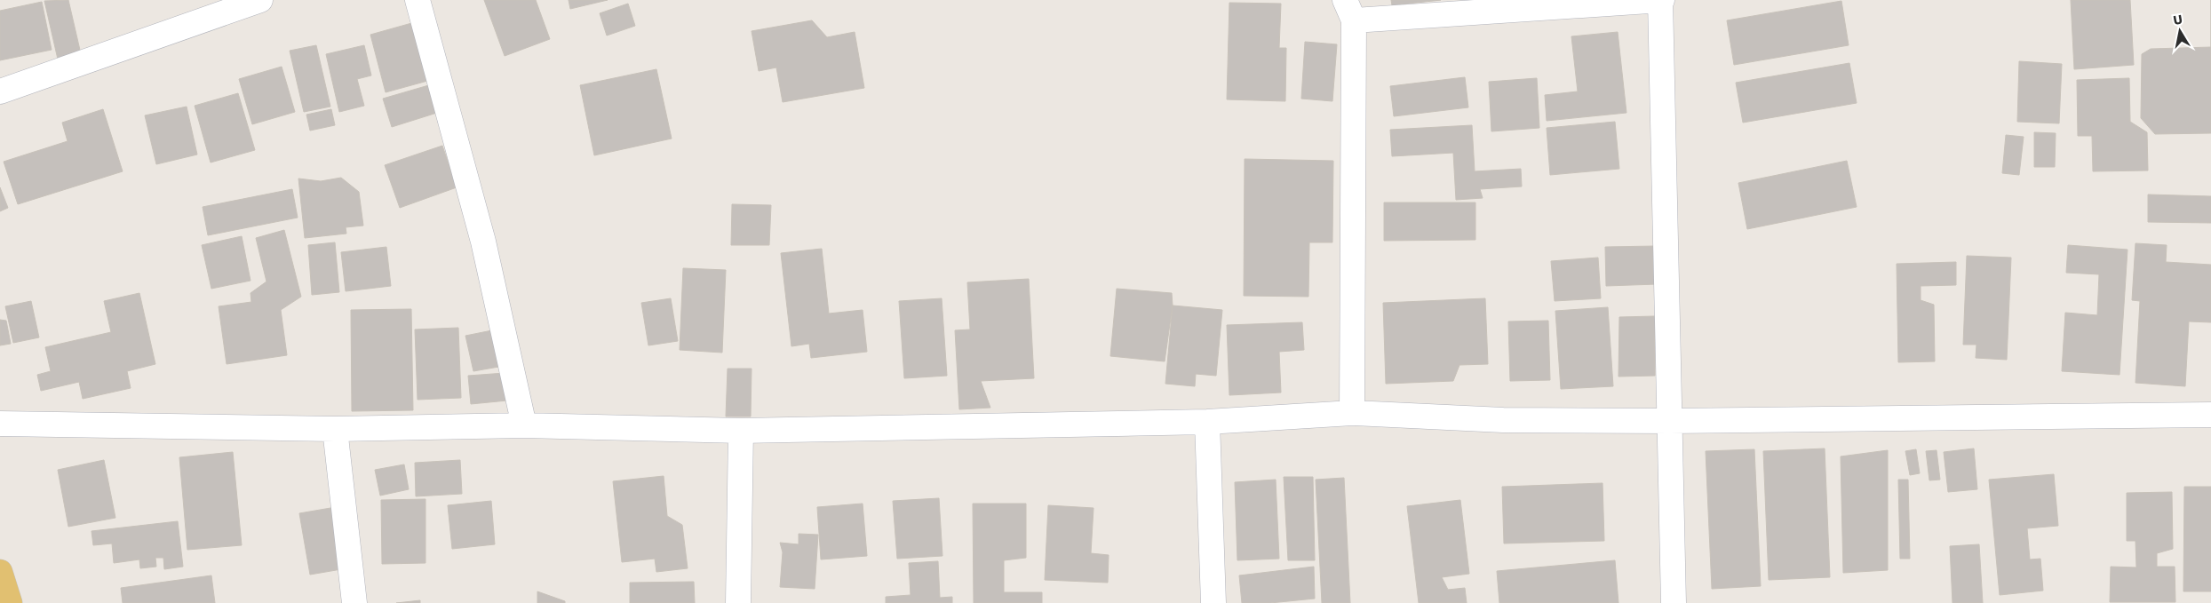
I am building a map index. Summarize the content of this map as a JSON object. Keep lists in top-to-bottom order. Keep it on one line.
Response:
{"north":"top"}
